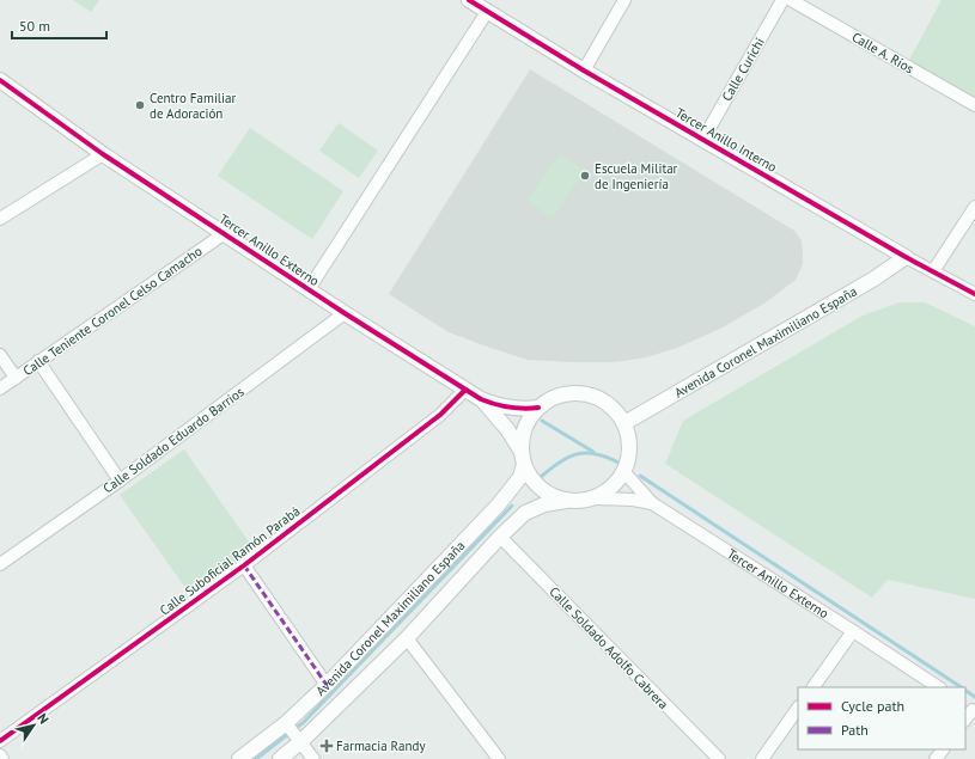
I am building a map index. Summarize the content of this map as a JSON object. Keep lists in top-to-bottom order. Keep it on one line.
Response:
{"streets":{"street":["Calle A. Ríos","Calle Curichi","Tercer Anillo Interno","Tercer Anillo Externo","Calle Teniente Coronel Celso Camacho","Avenida Coronel Maximiliano España","Calle Soldado Eduardo Barrios","Calle Suboficial Ramón Parabá","Calle Soldado Adolfo Cabrera"]},"crossings":[["Calle Curichi","Tercer Anillo Interno"],["Tercer Anillo Interno","Avenida Coronel Maximiliano España"],["Tercer Anillo Externo","Calle Teniente Coronel Celso Camacho"],["Tercer Anillo Externo","Avenida Coronel Maximiliano España"],["Tercer Anillo Externo","Calle Soldado Eduardo Barrios"],["Tercer Anillo Externo","Calle Suboficial Ramón Parabá"],["Avenida Coronel Maximiliano España","Calle Soldado Adolfo Cabrera"]],"places":{"other":["Centro Familiar de Adoración","Escuela Militar de Ingeniería"],"health":["Farmacia Randy"]},"legend":["Cycle path","Path"],"scale_bar":"50 m","north":"top right"}
